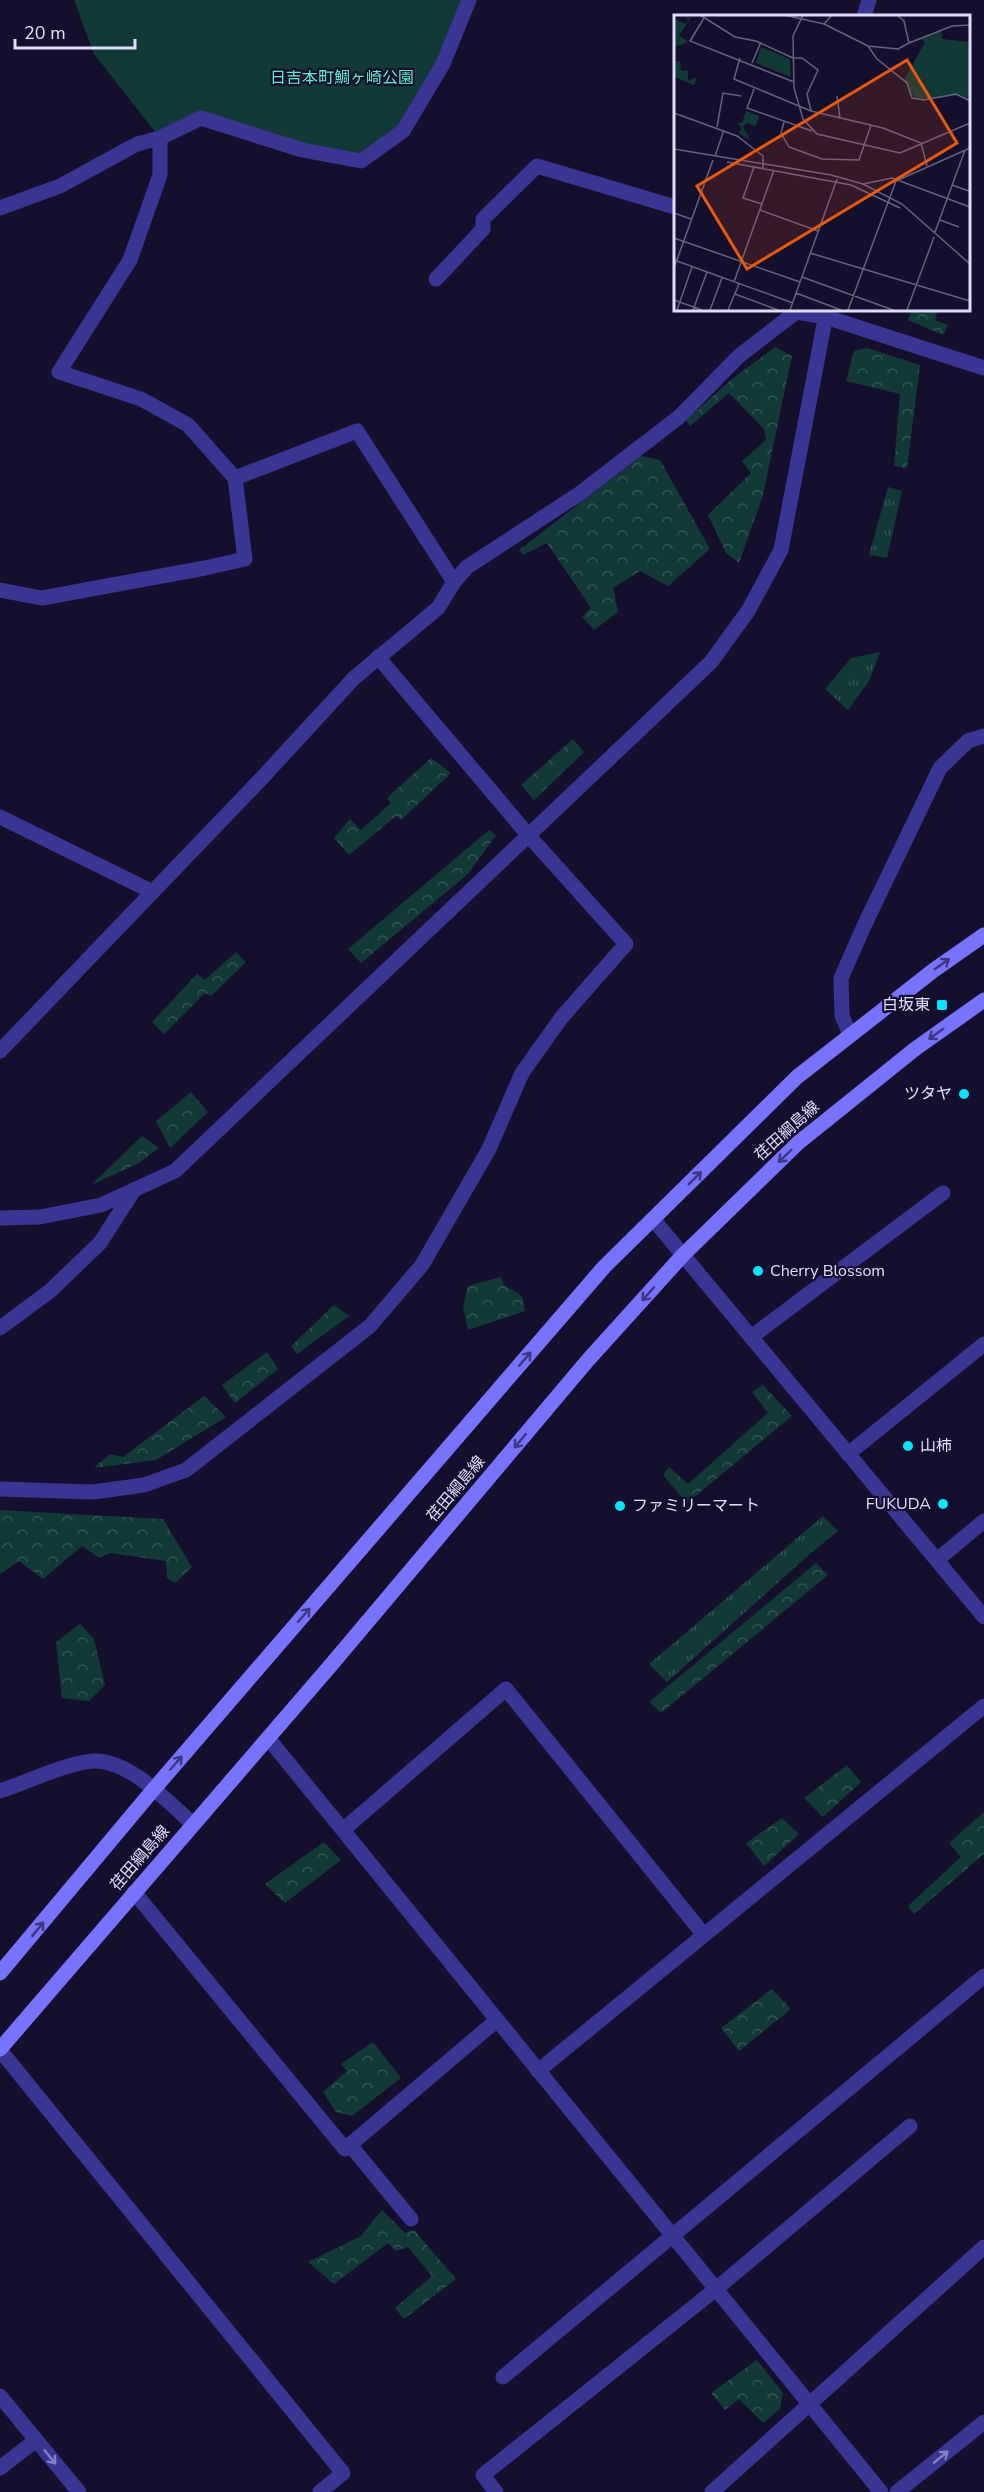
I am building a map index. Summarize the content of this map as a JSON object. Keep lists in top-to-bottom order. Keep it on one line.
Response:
{"streets":{"main road":["荏田綱島線"]},"parks":["日吉本町鯛ヶ崎公園"],"places":{"transit":["白坂東"],"other":["ツタヤ","Cherry Blossom","山柿","FUKUDA","ファミリーマート"]},"scale_bar":"20 m"}
